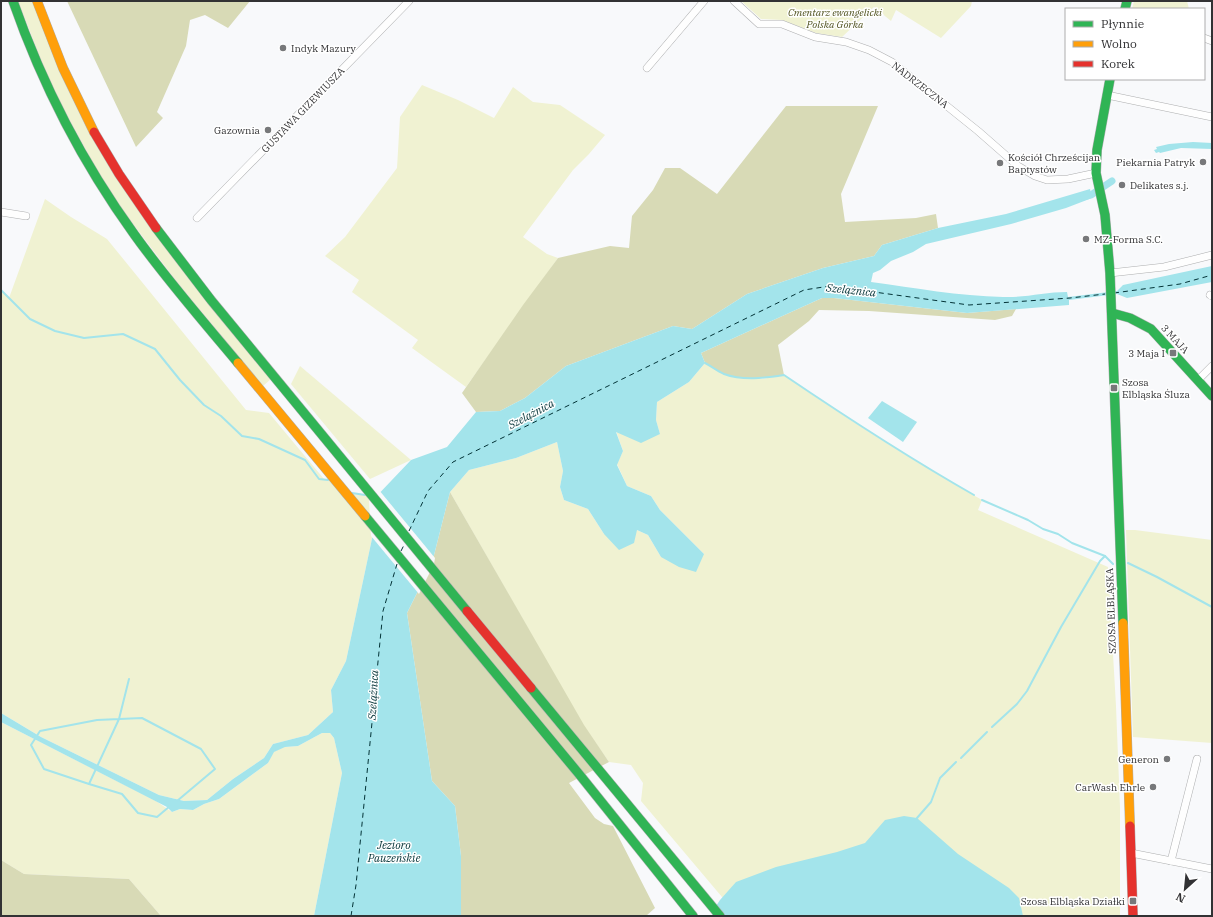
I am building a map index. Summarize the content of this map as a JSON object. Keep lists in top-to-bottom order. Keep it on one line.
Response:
{"streets":{"main road":["3 MAJA","SZOSA ELBLĄSKA"],"street":["NADRZECZNA","GUSTAWA GIZEWIUSZA"]},"crossings":[["NADRZECZNA","SZOSA ELBLĄSKA"],["3 MAJA","SZOSA ELBLĄSKA"]],"water":["Szelążnica","Jezioro Pauzeńskie"],"parks":["Cmentarz ewangelicki Polska Górka"],"places":{"other":["Indyk Mazury","Gazownia","Piekarnia Patryk","Kościół Chrześcijan Baptystów","Delikates s.j.","MZ-Forma S.C.","Generon","CarWash Ehrle"],"transit":["3 Maja I","Szosa Elbląska Śluza","Szosa Elbląska Działki"]},"legend":["Płynnie","Wolno","Korek"],"north":"bottom left"}
